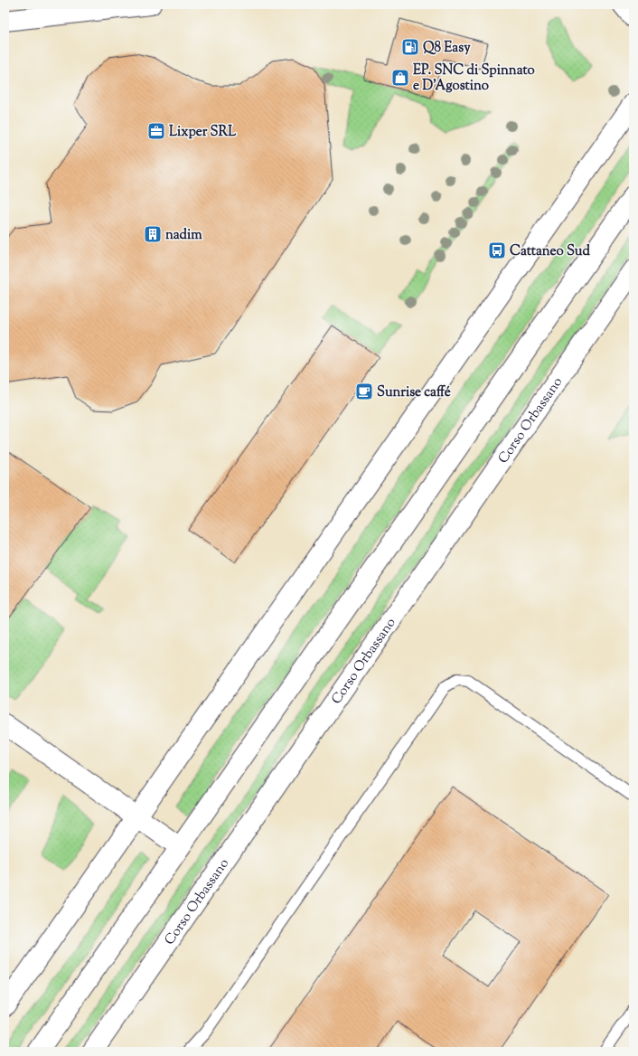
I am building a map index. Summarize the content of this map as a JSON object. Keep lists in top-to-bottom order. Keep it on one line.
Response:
{"streets":{"main road":["Corso Orbassano"]},"places":{"fuel station":["Q8 Easy"],"shop":["EP. SNC di Spinnato e D'Agostino"],"office":["Lixper SRL"],"building":["nadim"],"bus stop":["Cattaneo Sud"],"cafe":["Sunrise caffé"]}}
